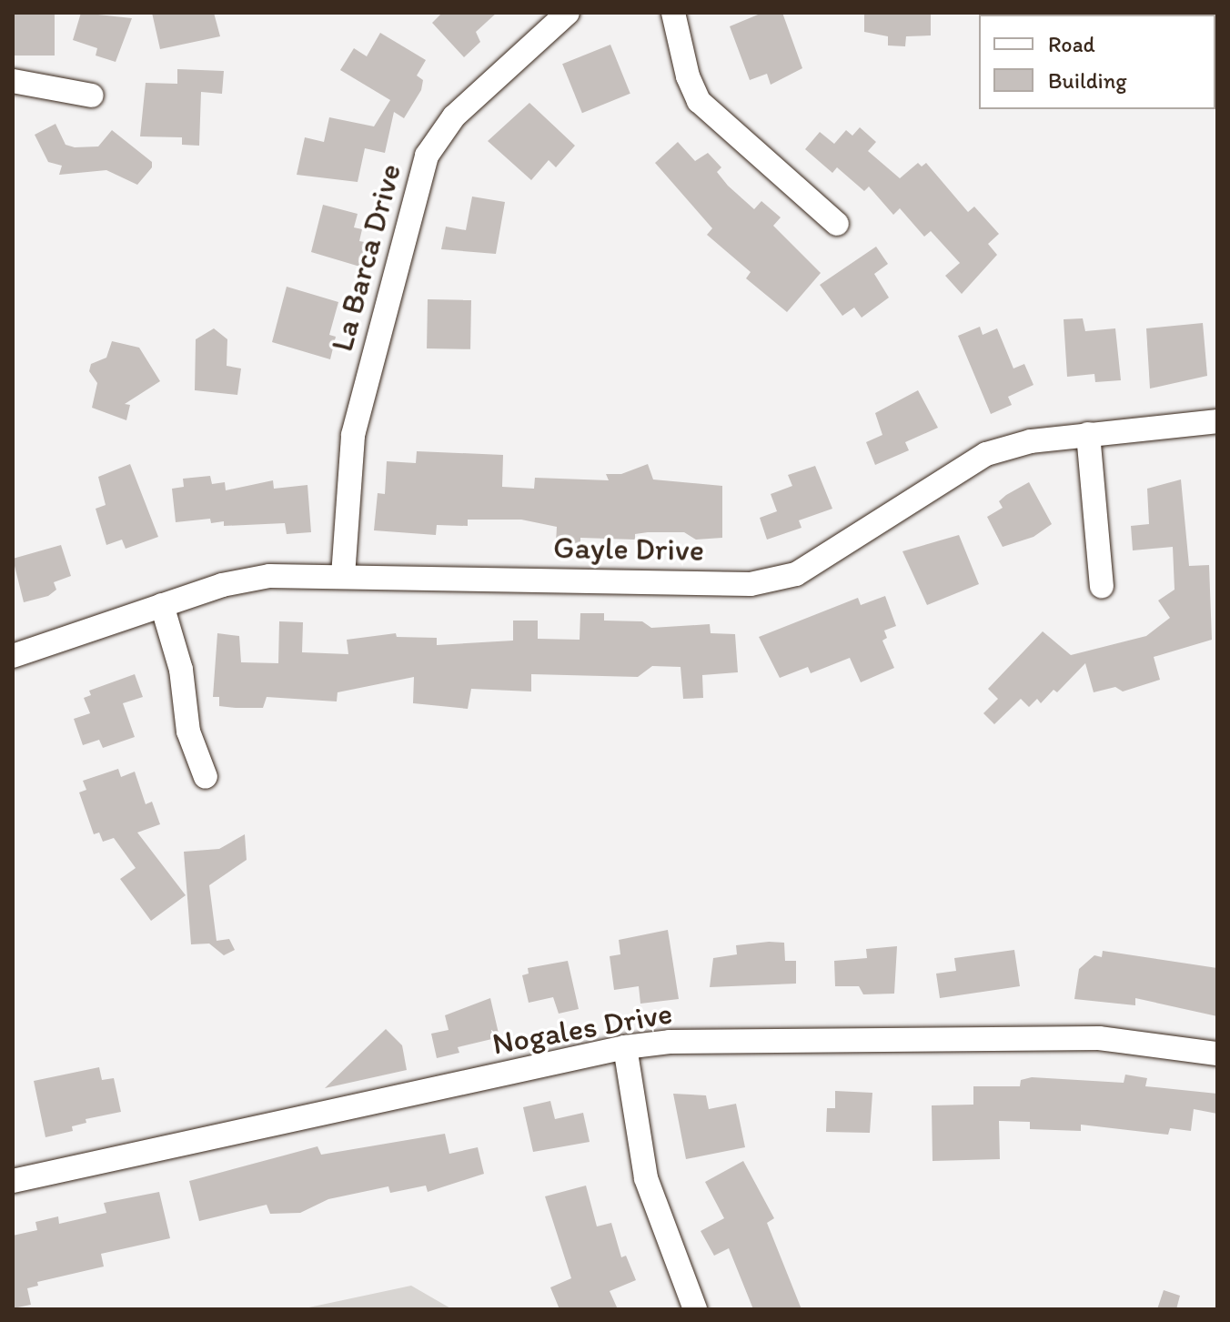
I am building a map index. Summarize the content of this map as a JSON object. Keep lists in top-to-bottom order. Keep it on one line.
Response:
{"streets":{"street":["La Barca Drive","Gayle Drive","Nogales Drive"]},"crossings":[["La Barca Drive","Gayle Drive"]],"legend":["Road","Building"]}
